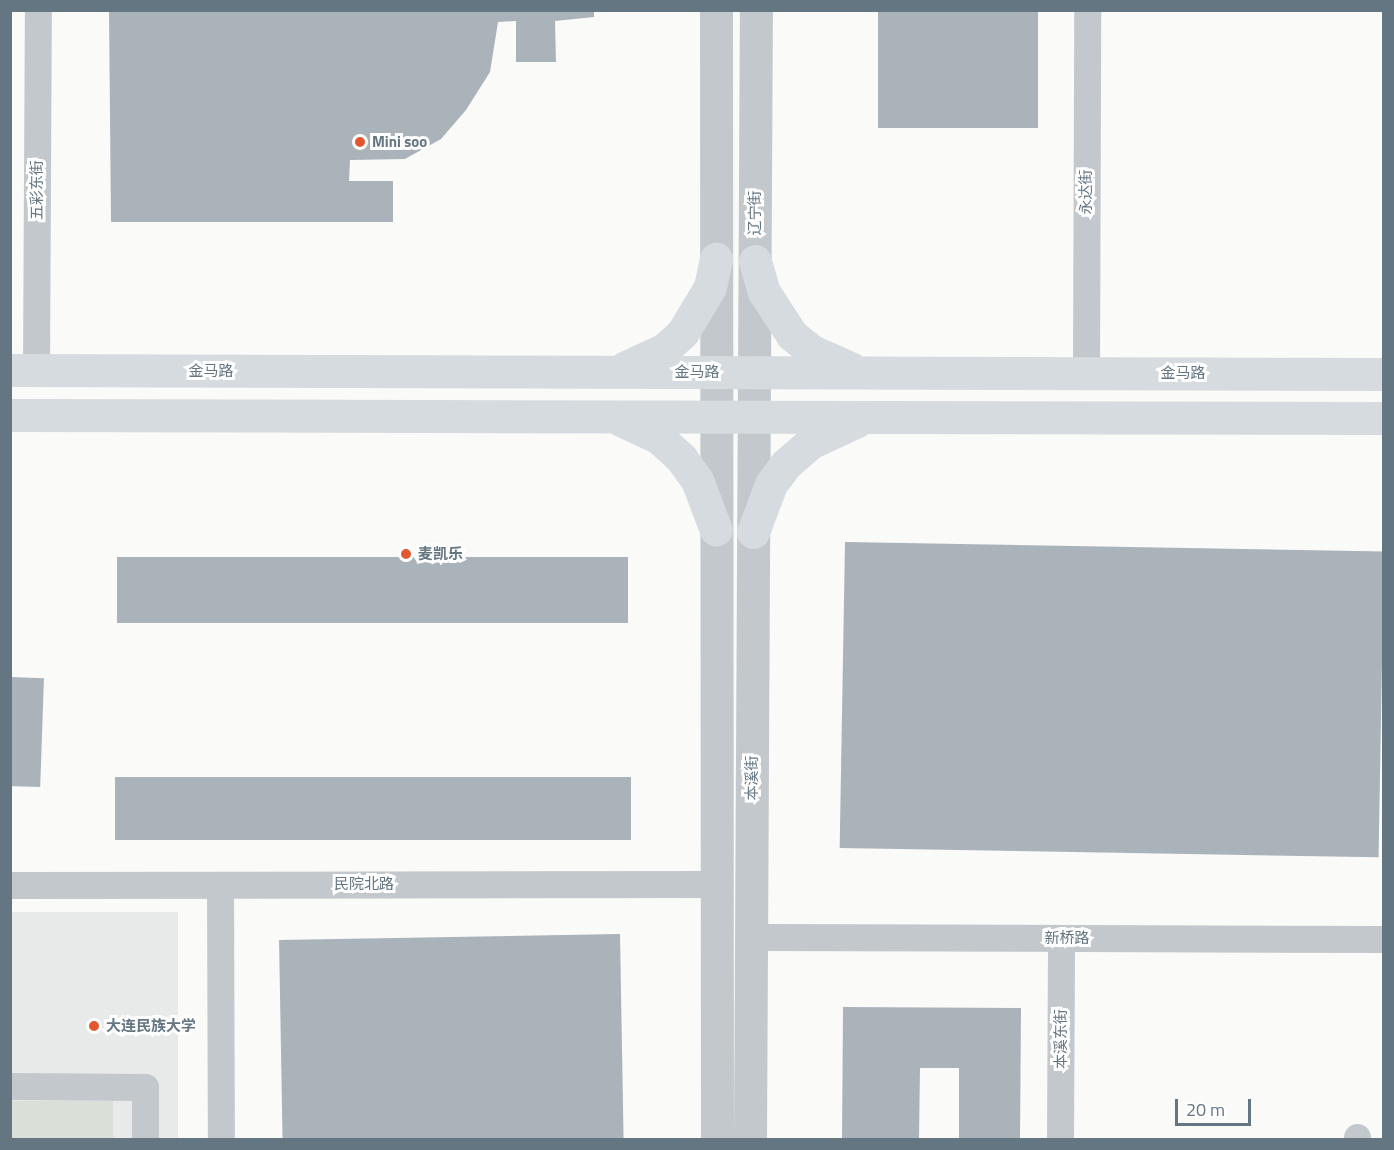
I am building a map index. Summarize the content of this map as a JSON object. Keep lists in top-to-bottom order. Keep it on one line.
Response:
{"streets":{"main road":["金马路"],"street":["五彩东街","永达街","辽宁街","本溪街","民院北路","新桥路","本溪东街"]},"crossings":[["五彩东街","金马路"],["永达街","金马路"],["辽宁街","金马路"],["辽宁街","本溪街"],["本溪街","新桥路"],["新桥路","本溪东街"]],"places":["Mini soo","麦凯乐","大连民族大学"],"scale_bar":"20 m"}
